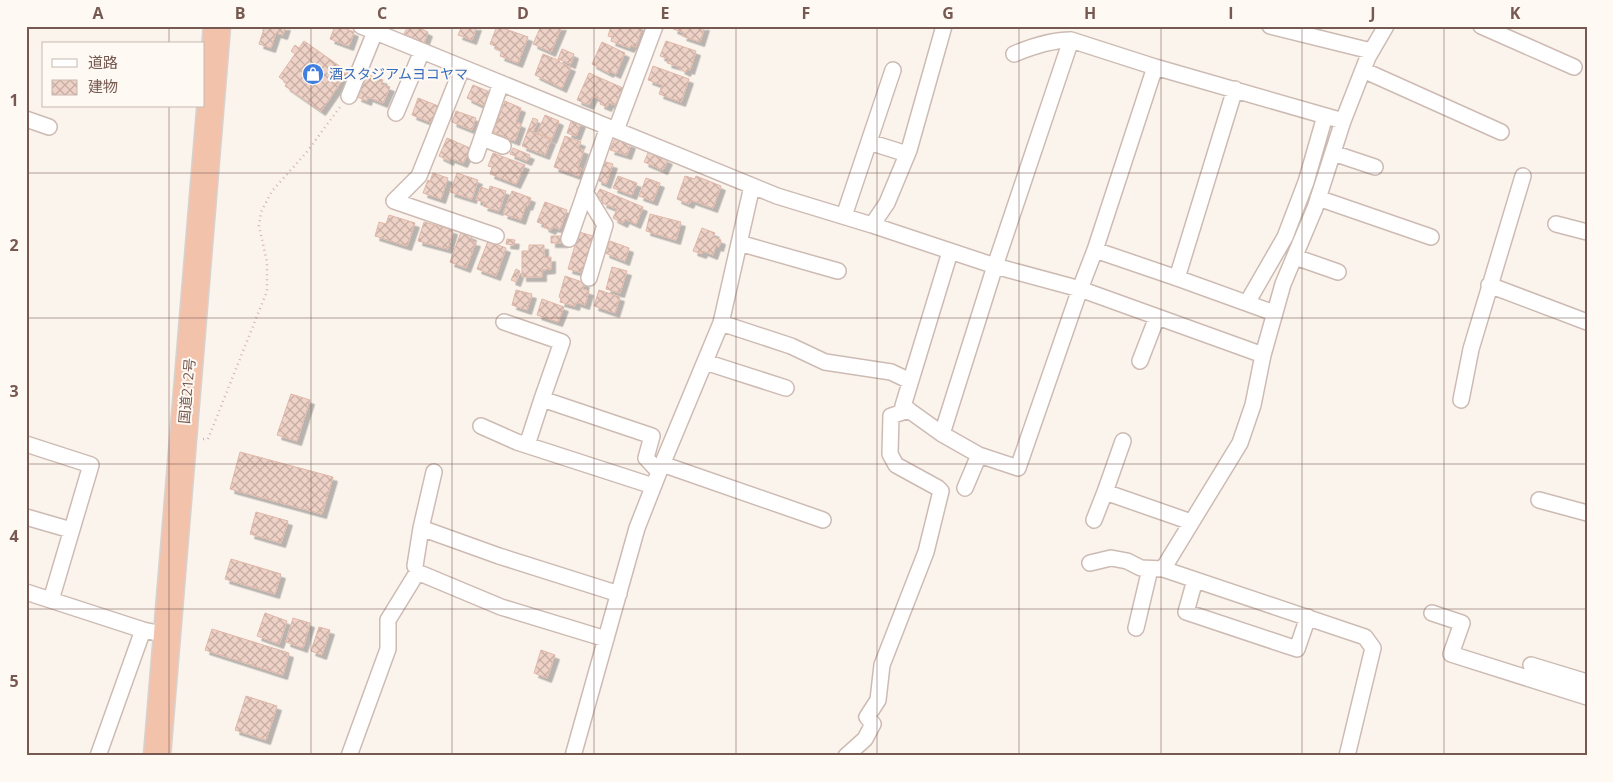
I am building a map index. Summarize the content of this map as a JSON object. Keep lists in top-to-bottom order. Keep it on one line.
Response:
{"streets":{"highway":["国道212号"]},"places":{"shop":["酒スタジアムヨコヤマ"]},"legend":["道路","建物"],"grid":{"columns":["A","B","C","D","E","F","G","H","I","J","K"],"rows":["1","2","3","4","5"]}}
